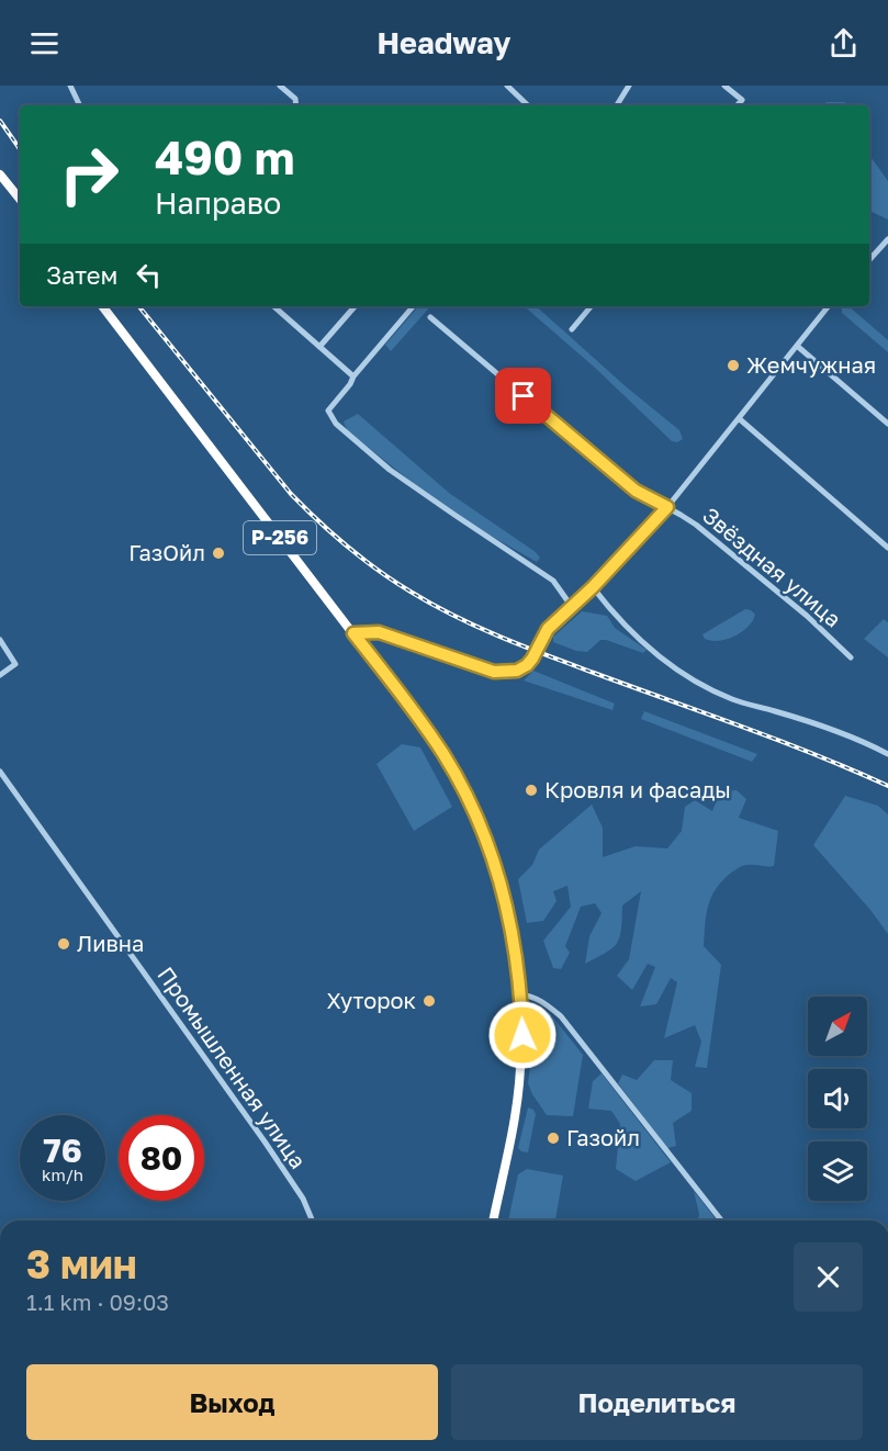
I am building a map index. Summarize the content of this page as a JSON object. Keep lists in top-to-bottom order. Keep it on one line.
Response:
{"streets":{"highway":["Р-256"],"street":["Звёздная улица","Промышленная улица"]},"places":["Жемчужная","ГазОйл","Кровля и фасады","Ливна","Хуторок","Газойл"],"north":"top right","page":{"header":"Headway","turn":["490 m","Направо"],"then":"Затем","speed":"76 km/h","limit":"80","heading":["3 мин","1.1 km · 09:03"],"buttons":["Выход","Поделиться"]}}
